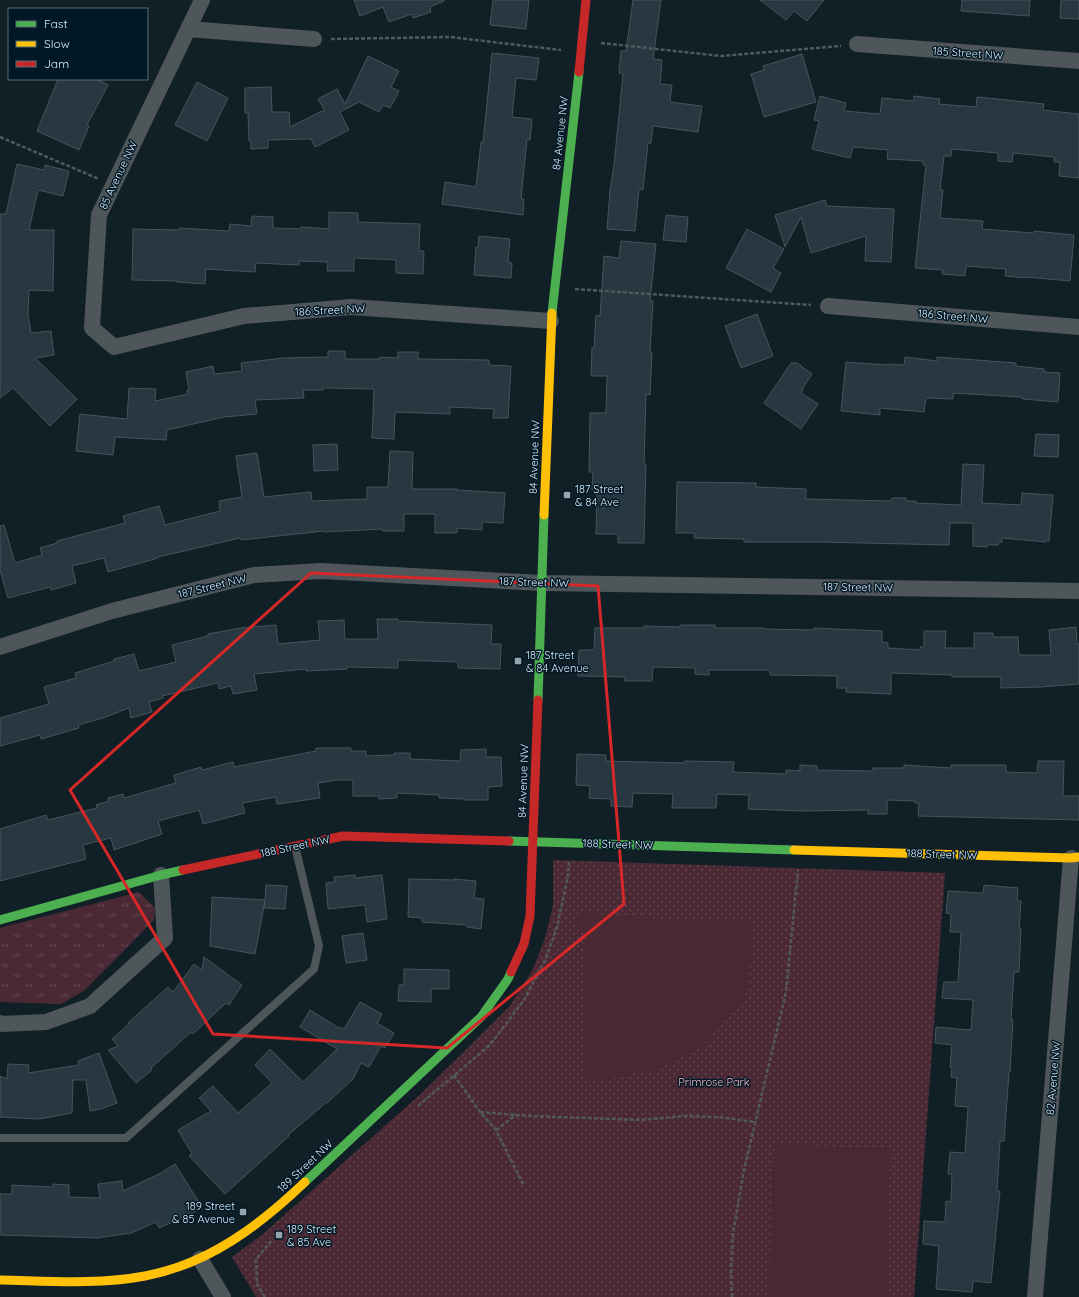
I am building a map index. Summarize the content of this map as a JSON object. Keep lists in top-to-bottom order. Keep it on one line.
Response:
{"streets":{"street":["185 Street NW","84 Avenue NW","85 Avenue NW","186 Street NW","187 Street NW","188 Street NW","82 Avenue NW","189 Street NW"]},"crossings":[["84 Avenue NW","186 Street NW"],["84 Avenue NW","187 Street NW"],["84 Avenue NW","188 Street NW"],["84 Avenue NW","189 Street NW"],["85 Avenue NW","186 Street NW"],["188 Street NW","82 Avenue NW"]],"parks":["Primrose Park"],"places":{"transit":["187 Street & 84 Ave","187 Street & 84 Avenue","189 Street & 85 Avenue","189 Street & 85 Ave"]},"legend":["Fast","Slow","Jam"]}
